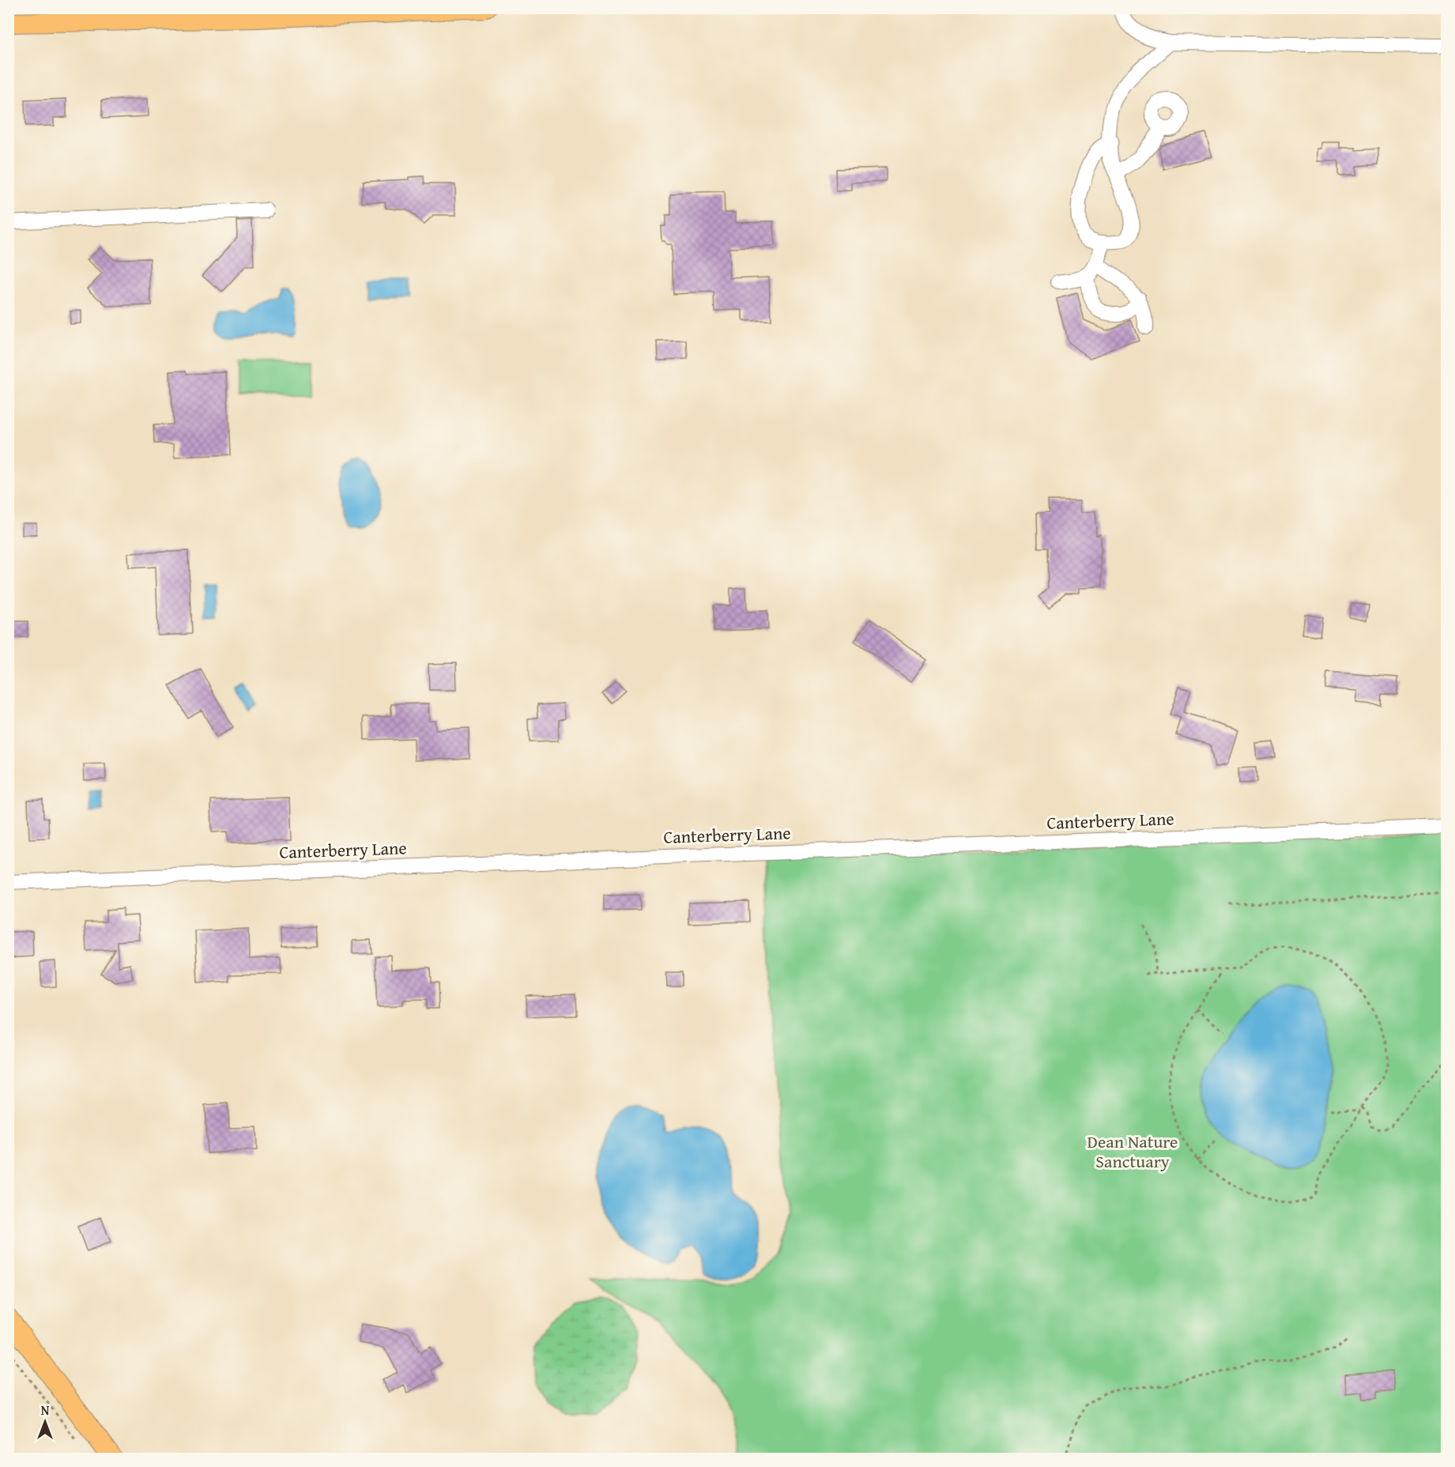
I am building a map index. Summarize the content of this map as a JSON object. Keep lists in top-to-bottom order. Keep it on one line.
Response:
{"streets":{"street":["Canterberry Lane"]},"parks":["Dean Nature Sanctuary"],"north":"top"}
